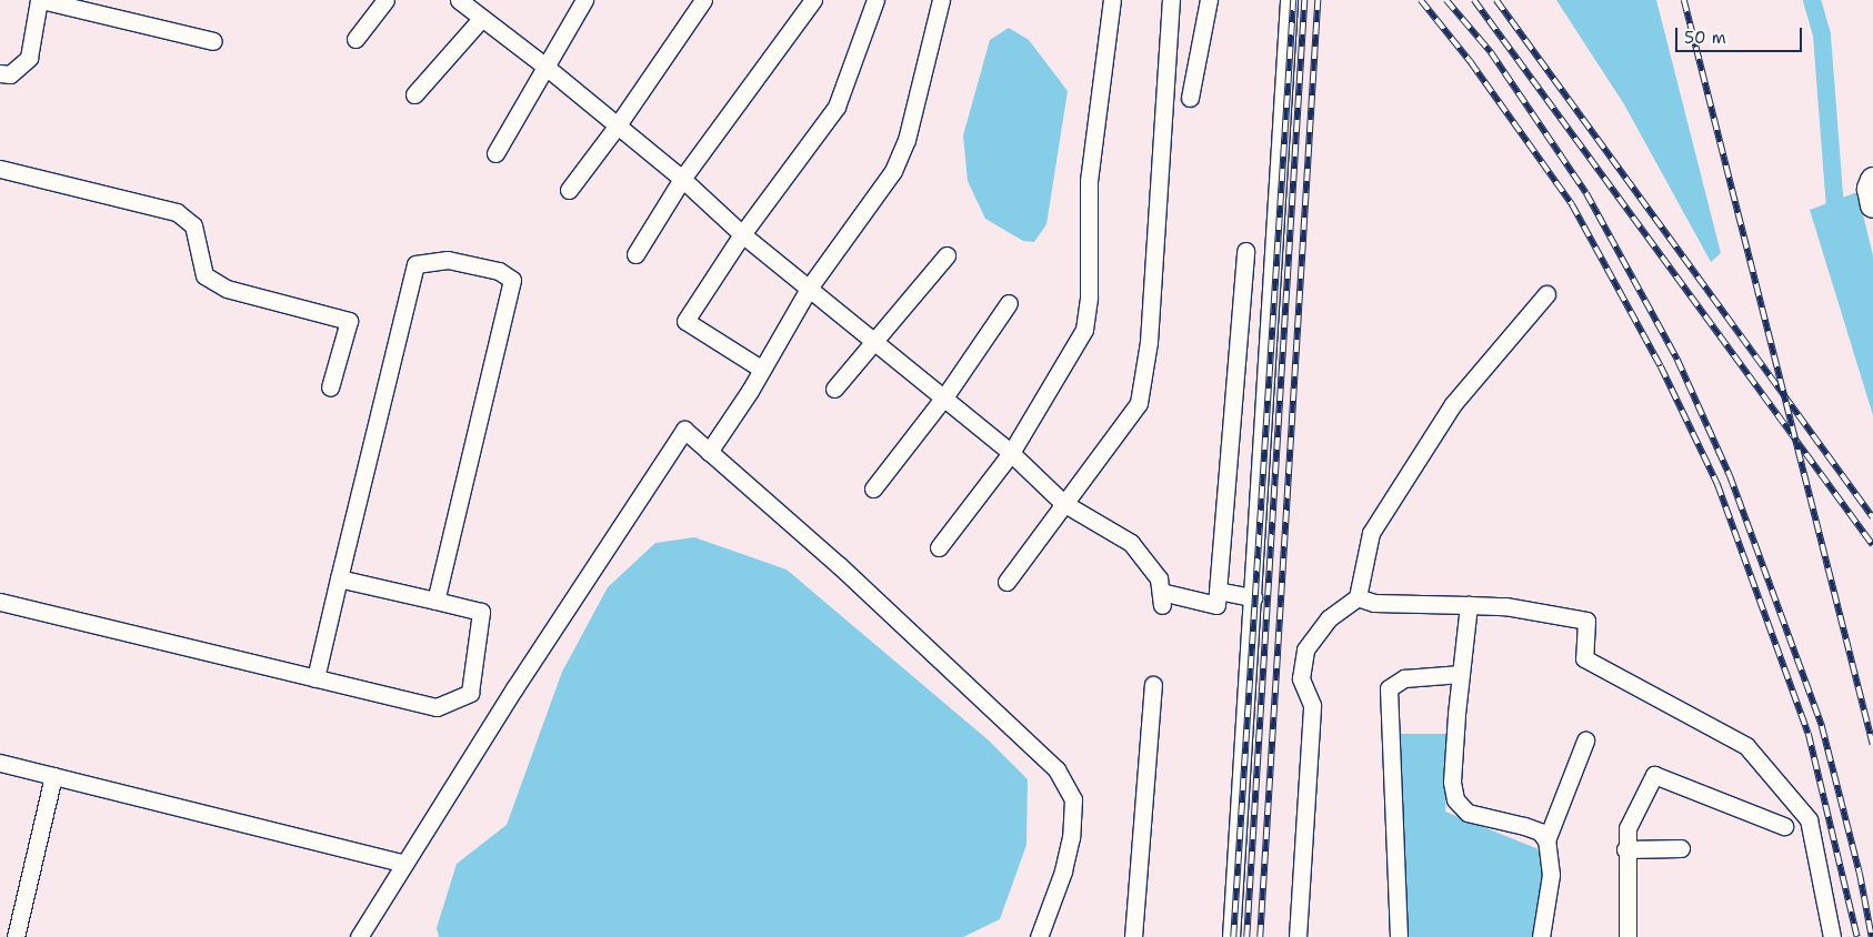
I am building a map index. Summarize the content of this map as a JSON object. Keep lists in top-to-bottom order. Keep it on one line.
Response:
{"scale_bar":"50 m"}
